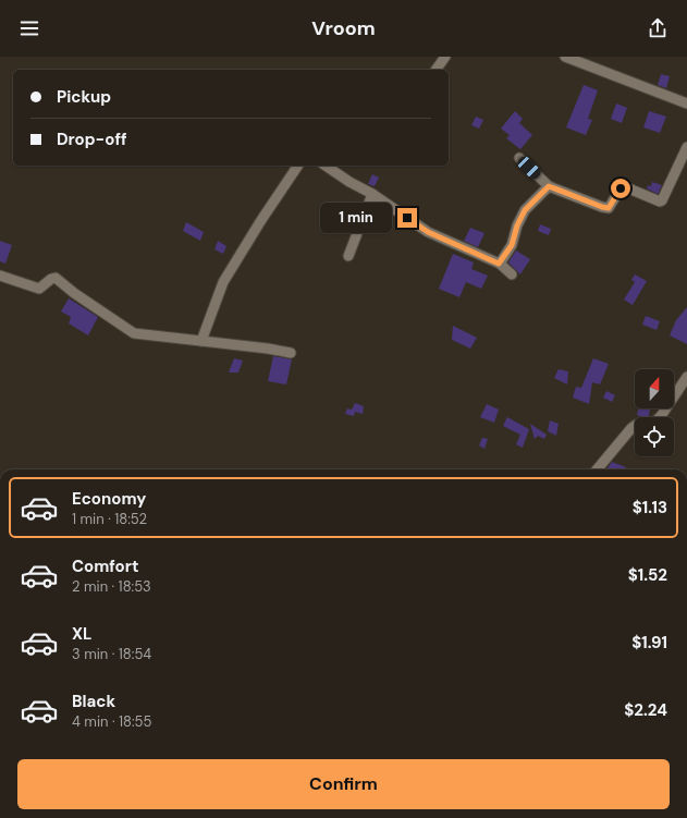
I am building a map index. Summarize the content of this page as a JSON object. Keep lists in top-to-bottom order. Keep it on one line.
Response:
{"north":"top","page":{"header":"Vroom","banner":["Pickup","Drop-off"],"bubble":"1 min","list":[{"name":"Economy","note":"1 min · 18:52","value":"$1.13"},{"name":"Comfort","note":"2 min · 18:53","value":"$1.52"},{"name":"XL","note":"3 min · 18:54","value":"$1.91"},{"name":"Black","note":"4 min · 18:55","value":"$2.24"}],"buttons":"Confirm"}}
